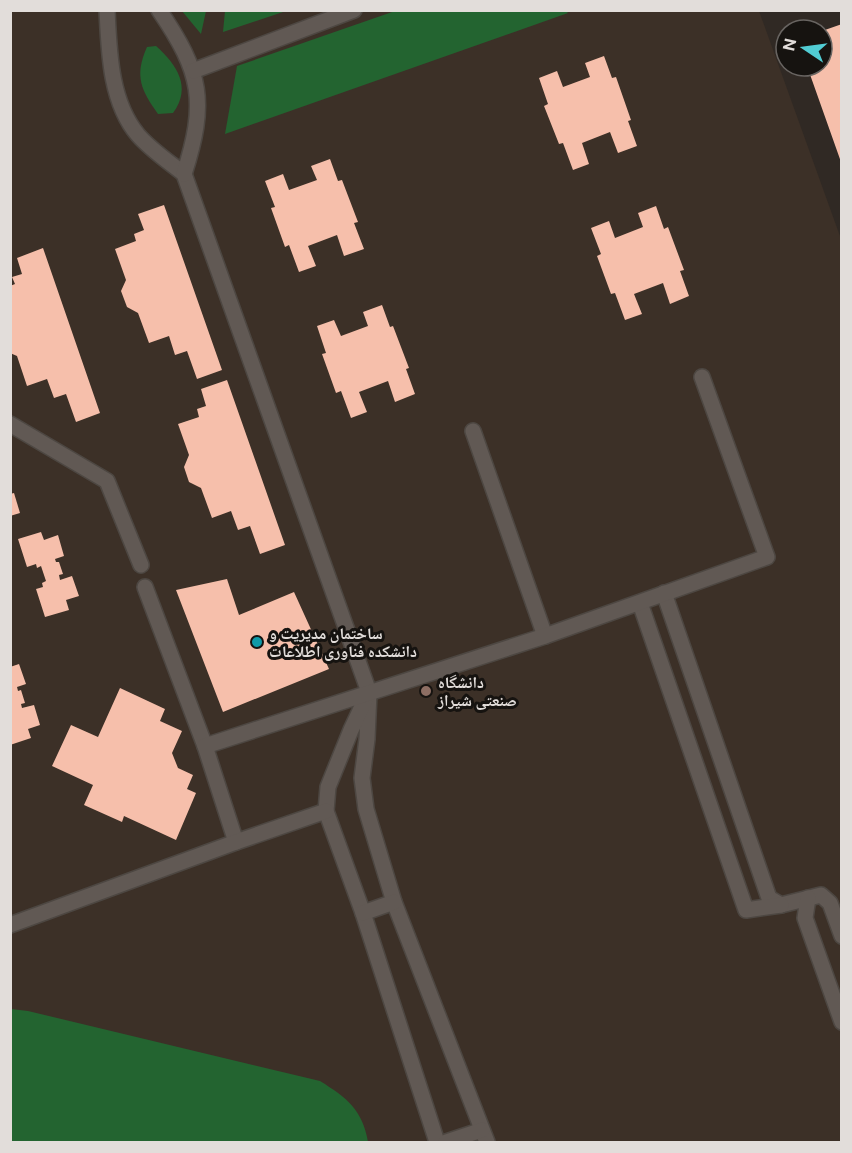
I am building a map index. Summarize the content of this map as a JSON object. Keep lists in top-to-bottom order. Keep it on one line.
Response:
{"places":["ساختمان مدیریت و دانشکده فناوری اطلاعات","دانشگاه صنعتی شیراز"],"north":"left"}
